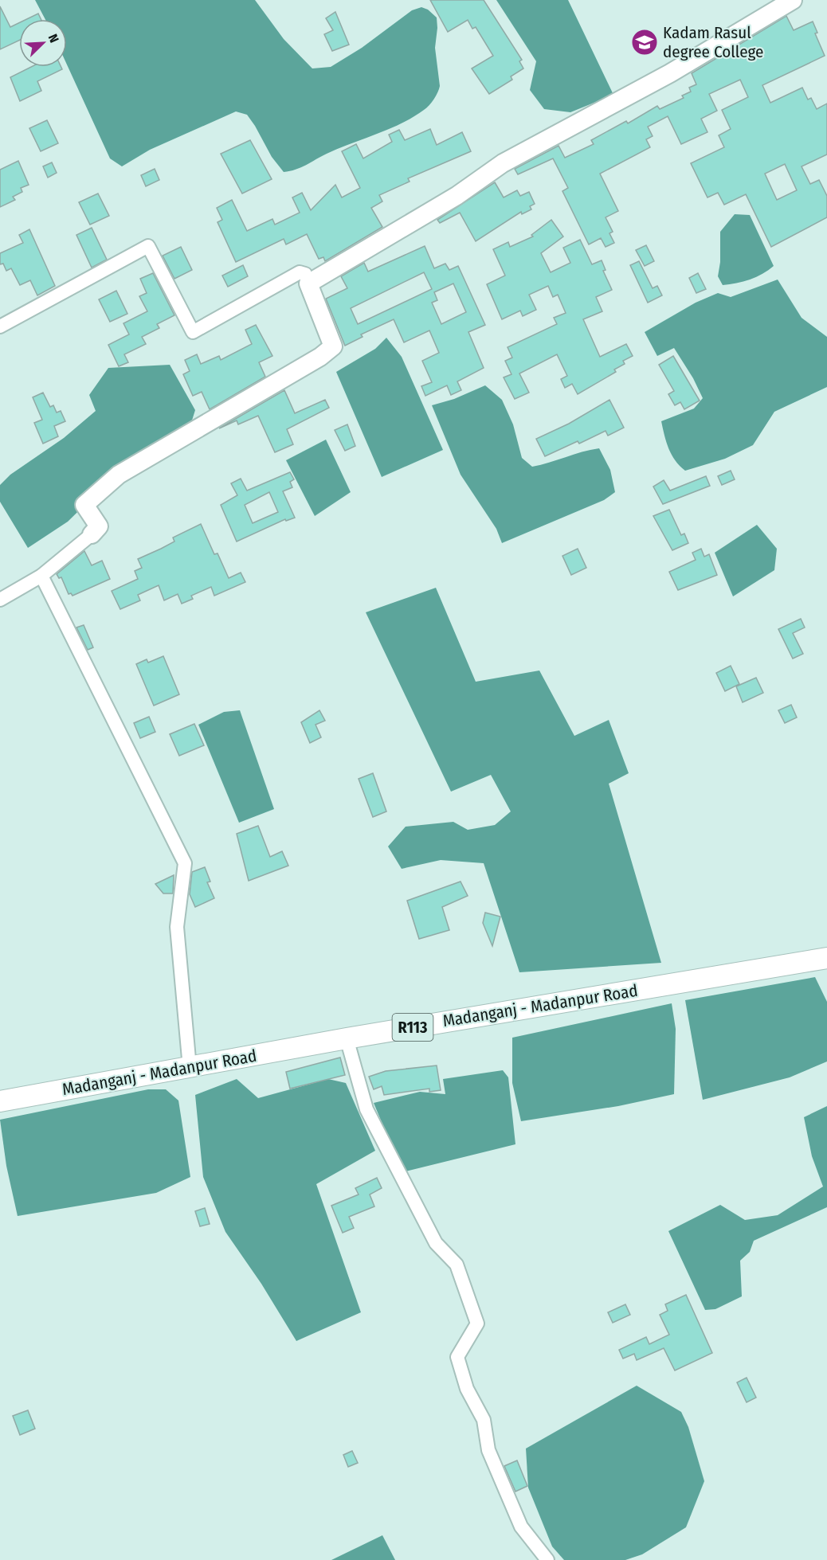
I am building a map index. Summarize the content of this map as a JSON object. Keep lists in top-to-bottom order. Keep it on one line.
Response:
{"streets":{"main road":["Madanganj - Madanpur Road","R113"]},"places":{"school or university":["Kadam Rasul degree College"]},"north":"top right"}
